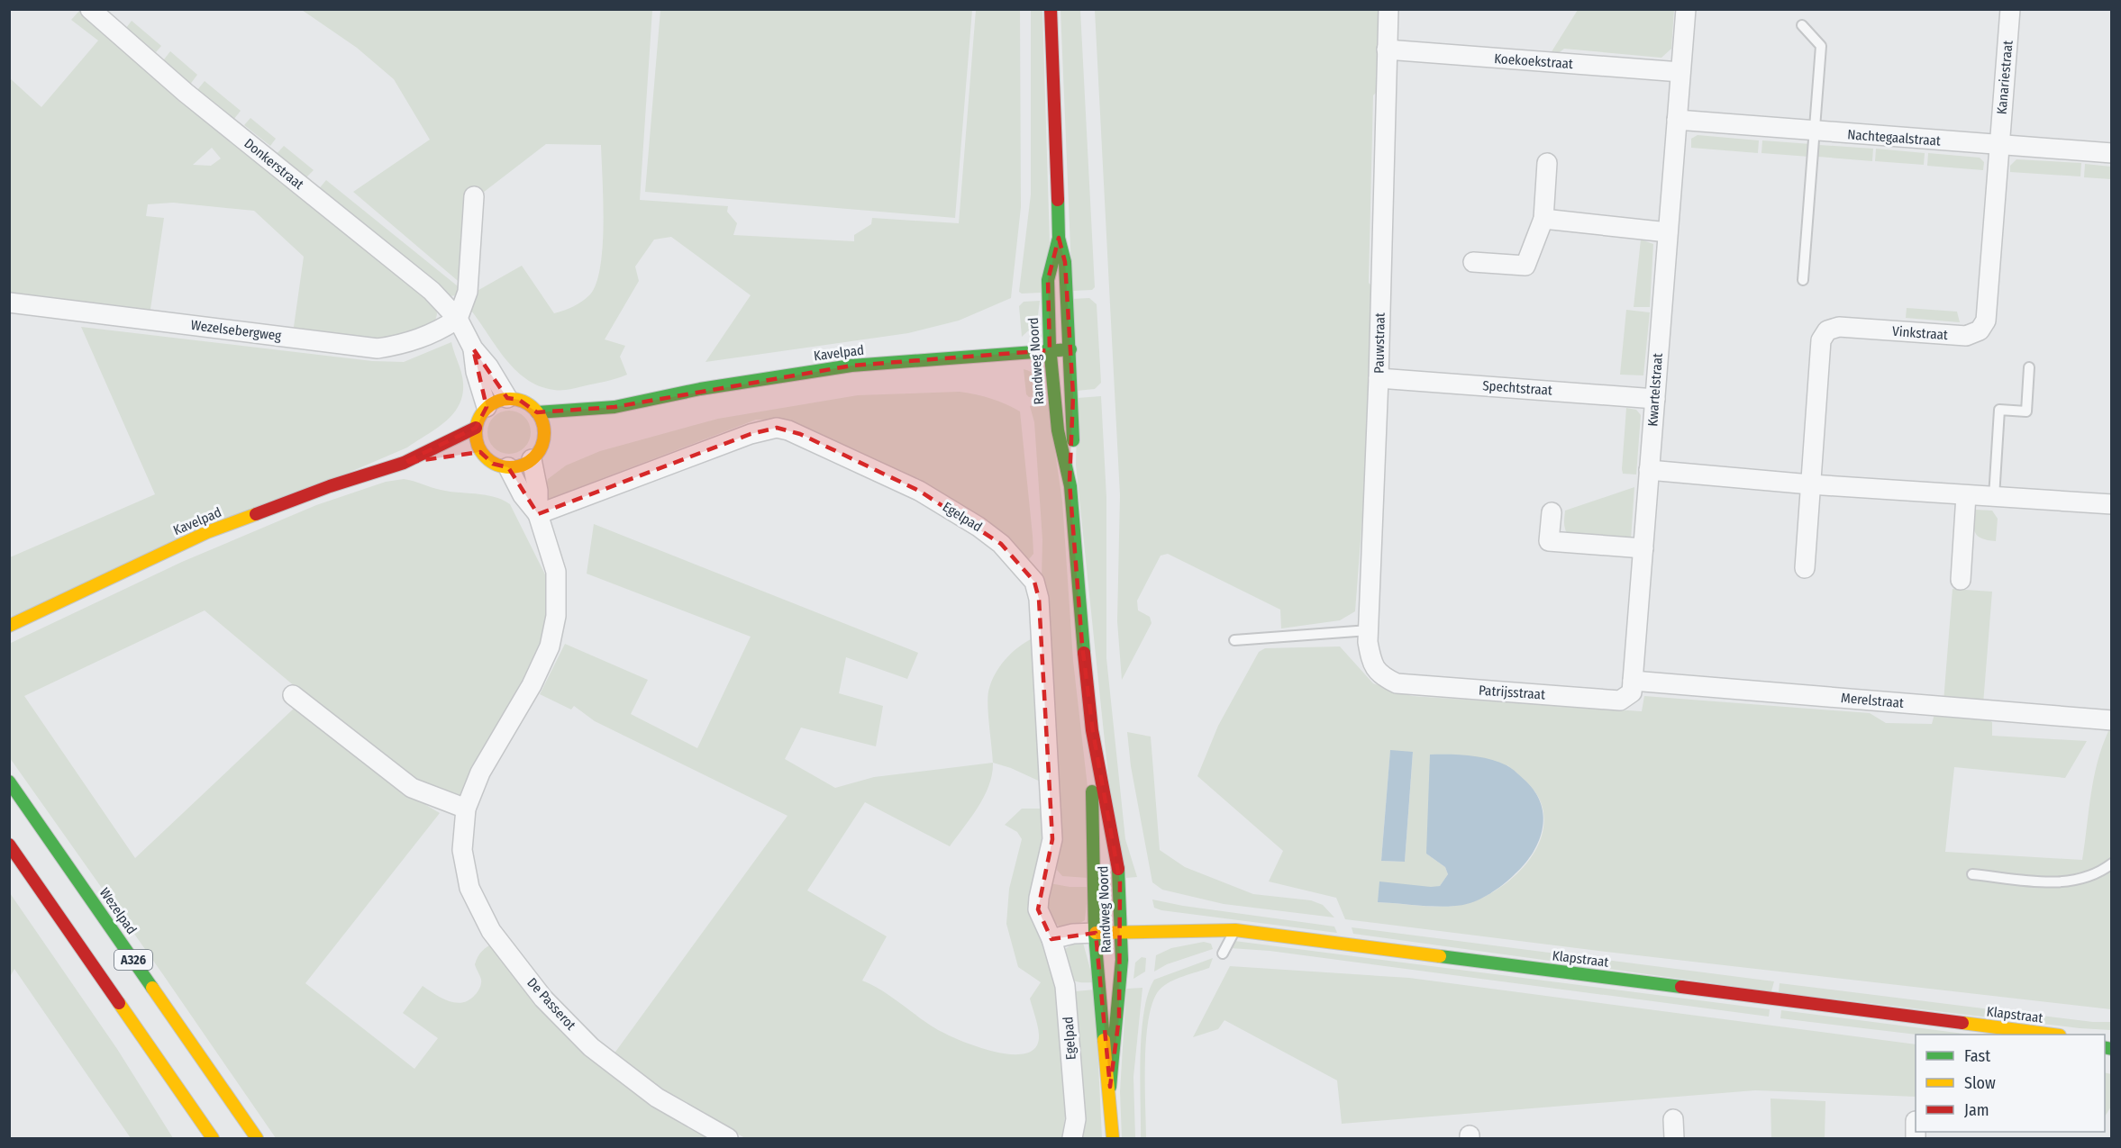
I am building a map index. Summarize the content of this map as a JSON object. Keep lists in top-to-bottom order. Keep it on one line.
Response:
{"streets":{"main road":["Kavelpad","Randweg Noord","Wezelpad","Klapstraat","A326"],"street":["Koekoekstraat","Kanariestraat","Nachtegaalstraat","Donkerstraat","Wezelsebergweg","Vinkstraat","Pauwstraat","Spechtstraat","Kwartelstraat","Egelpad","Patrijsstraat","Merelstraat","De Passerot"]},"crossings":[["Koekoekstraat","Pauwstraat"],["Koekoekstraat","Kwartelstraat"],["Kanariestraat","Nachtegaalstraat"],["Kanariestraat","Vinkstraat"],["Nachtegaalstraat","Vinkstraat"],["Nachtegaalstraat","Kwartelstraat"],["Donkerstraat","Wezelsebergweg"],["Donkerstraat","Kavelpad"],["Donkerstraat","De Passerot"],["Pauwstraat","Spechtstraat"],["Pauwstraat","Patrijsstraat"],["Kavelpad","Randweg Noord"],["Kavelpad","De Passerot"],["Randweg Noord","Klapstraat"],["Spechtstraat","Kwartelstraat"],["Kwartelstraat","Patrijsstraat"],["Kwartelstraat","Merelstraat"],["Egelpad","De Passerot"],["Patrijsstraat","Merelstraat"]],"legend":["Fast","Slow","Jam"]}
